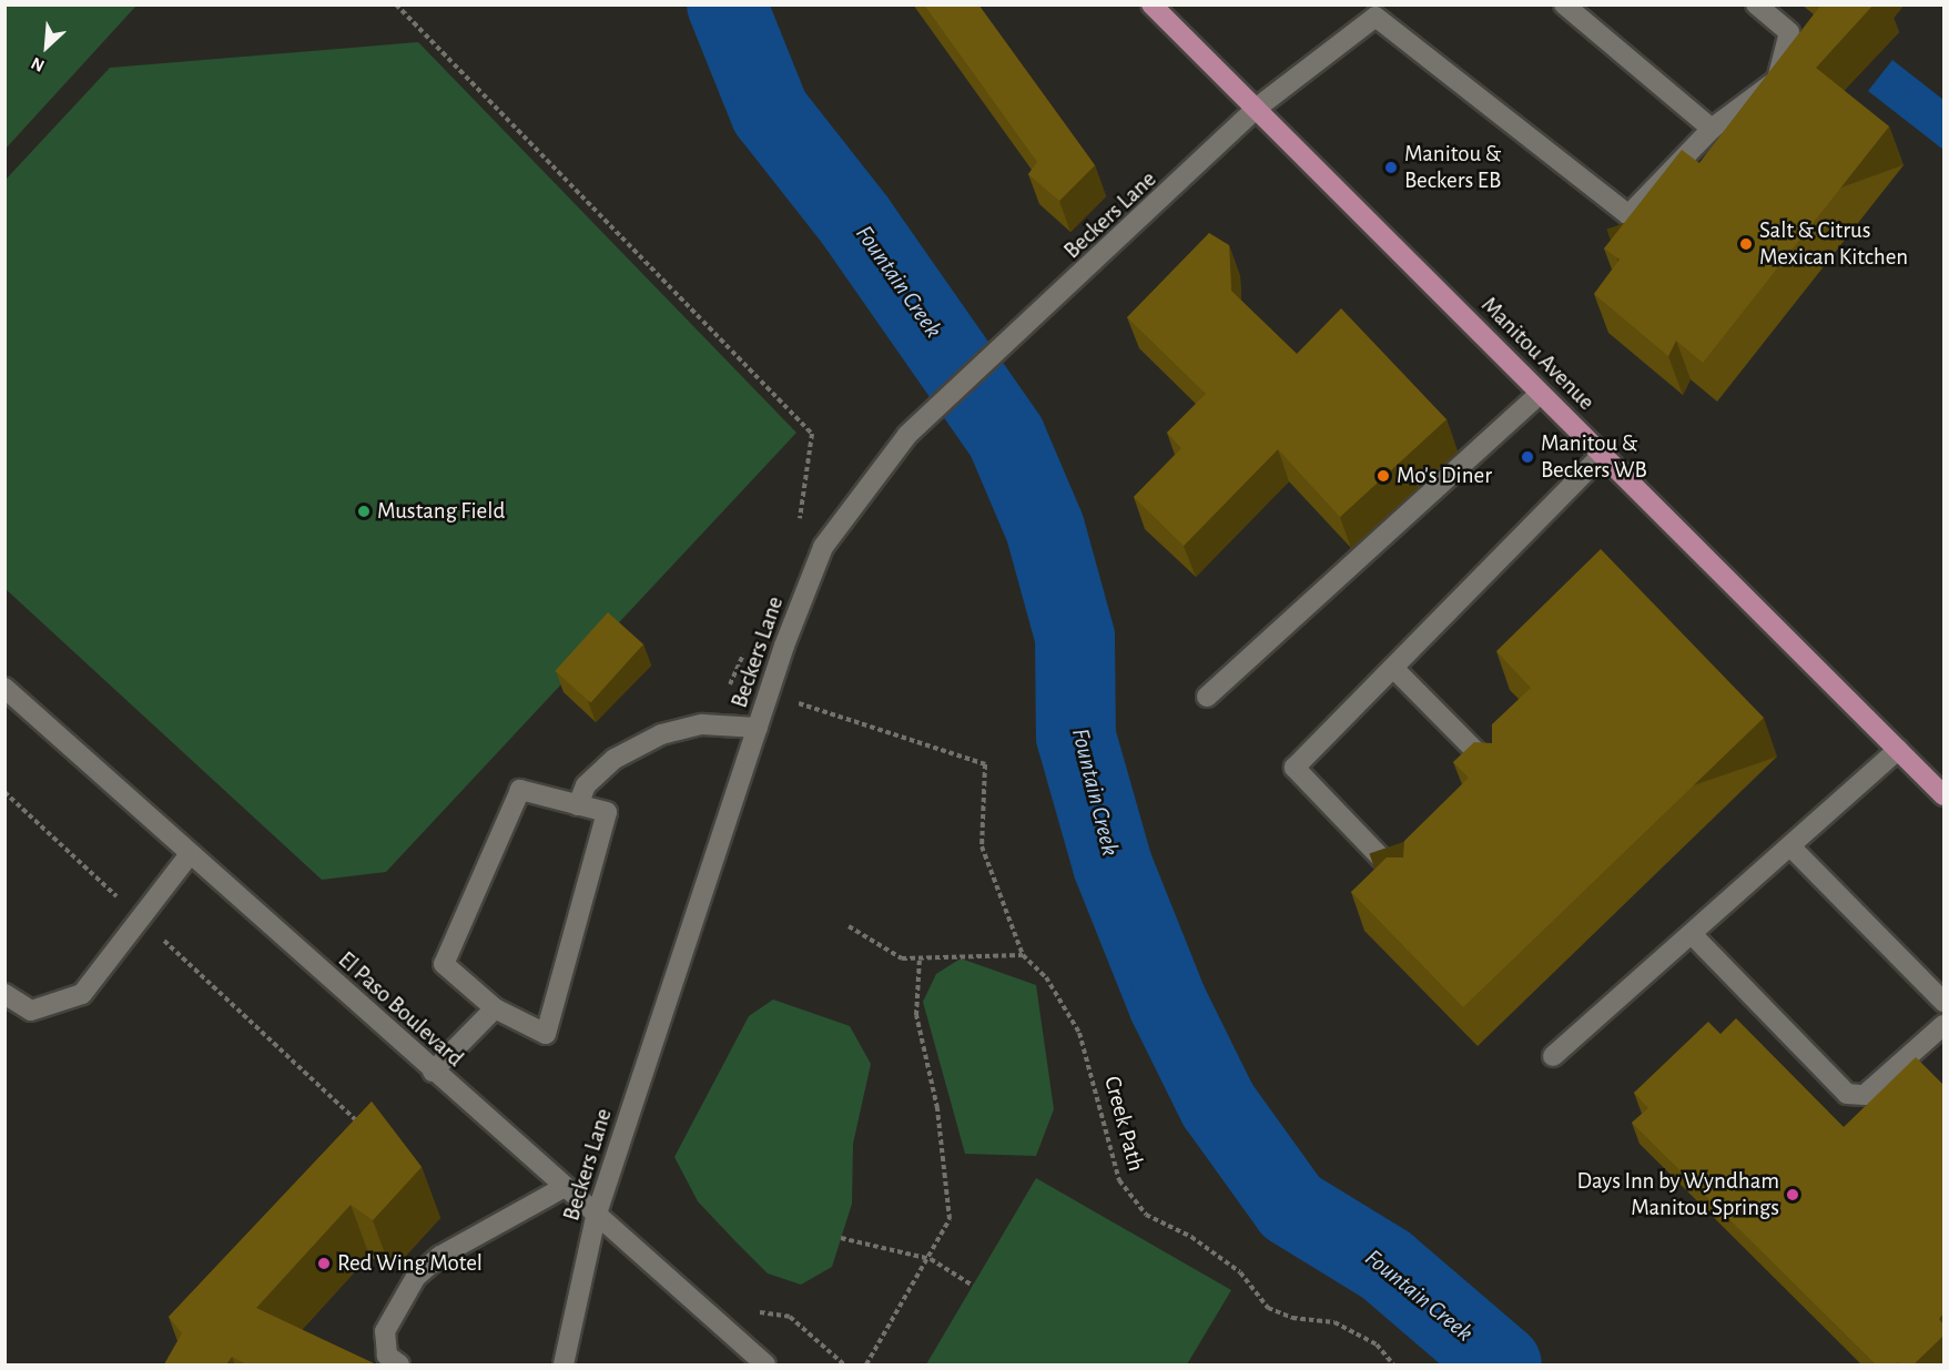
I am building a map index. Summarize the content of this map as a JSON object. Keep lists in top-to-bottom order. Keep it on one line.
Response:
{"streets":{"main road":["Manitou Avenue"],"street":["Beckers Lane","El Paso Boulevard"],"path":["Creek Path"]},"crossings":[["Beckers Lane","Manitou Avenue"],["Beckers Lane","El Paso Boulevard"]],"water":["Fountain Creek"],"places":["Manitou & Beckers EB","Salt & Citrus Mexican Kitchen","Manitou & Beckers WB","Mo's Diner","Mustang Field","Days Inn by Wyndham Manitou Springs","Red Wing Motel"],"north":"bottom left"}
